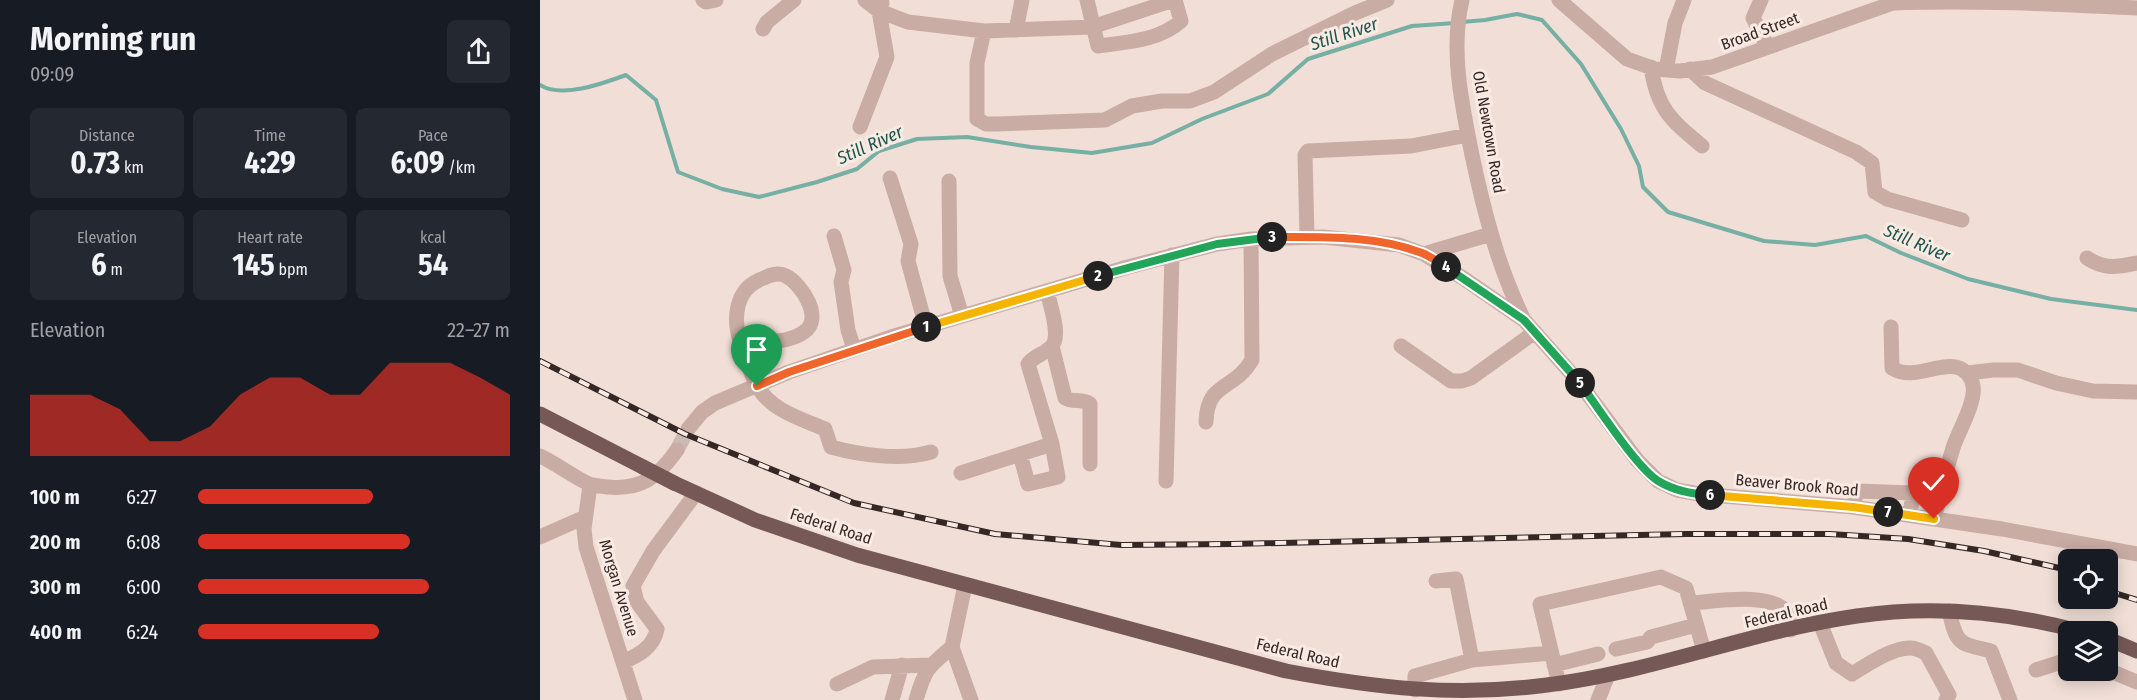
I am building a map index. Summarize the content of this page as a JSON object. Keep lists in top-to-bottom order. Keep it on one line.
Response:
{"streets":{"main road":["Federal Road"],"street":["Broad Street","Old Newtown Road","Beaver Brook Road","Morgan Avenue"]},"crossings":[["Old Newtown Road","Beaver Brook Road"]],"water":["Still River"],"page":{"heading":["Morning run","09:09"],"stats":[["Distance","0.73 km"],["Time","4:29"],["Pace","6:09 /km"],["Elevation","6 m"],["Heart rate","145 bpm"],["kcal","54"]],"pins":["3","4","2","1","5","6","7"],"chart":["Elevation","22–27 m"],"list":[{"name":"100 m","note":"6:27"},{"name":"200 m","note":"6:08"},{"name":"300 m","note":"6:00"},{"name":"400 m","note":"6:24"}]}}
